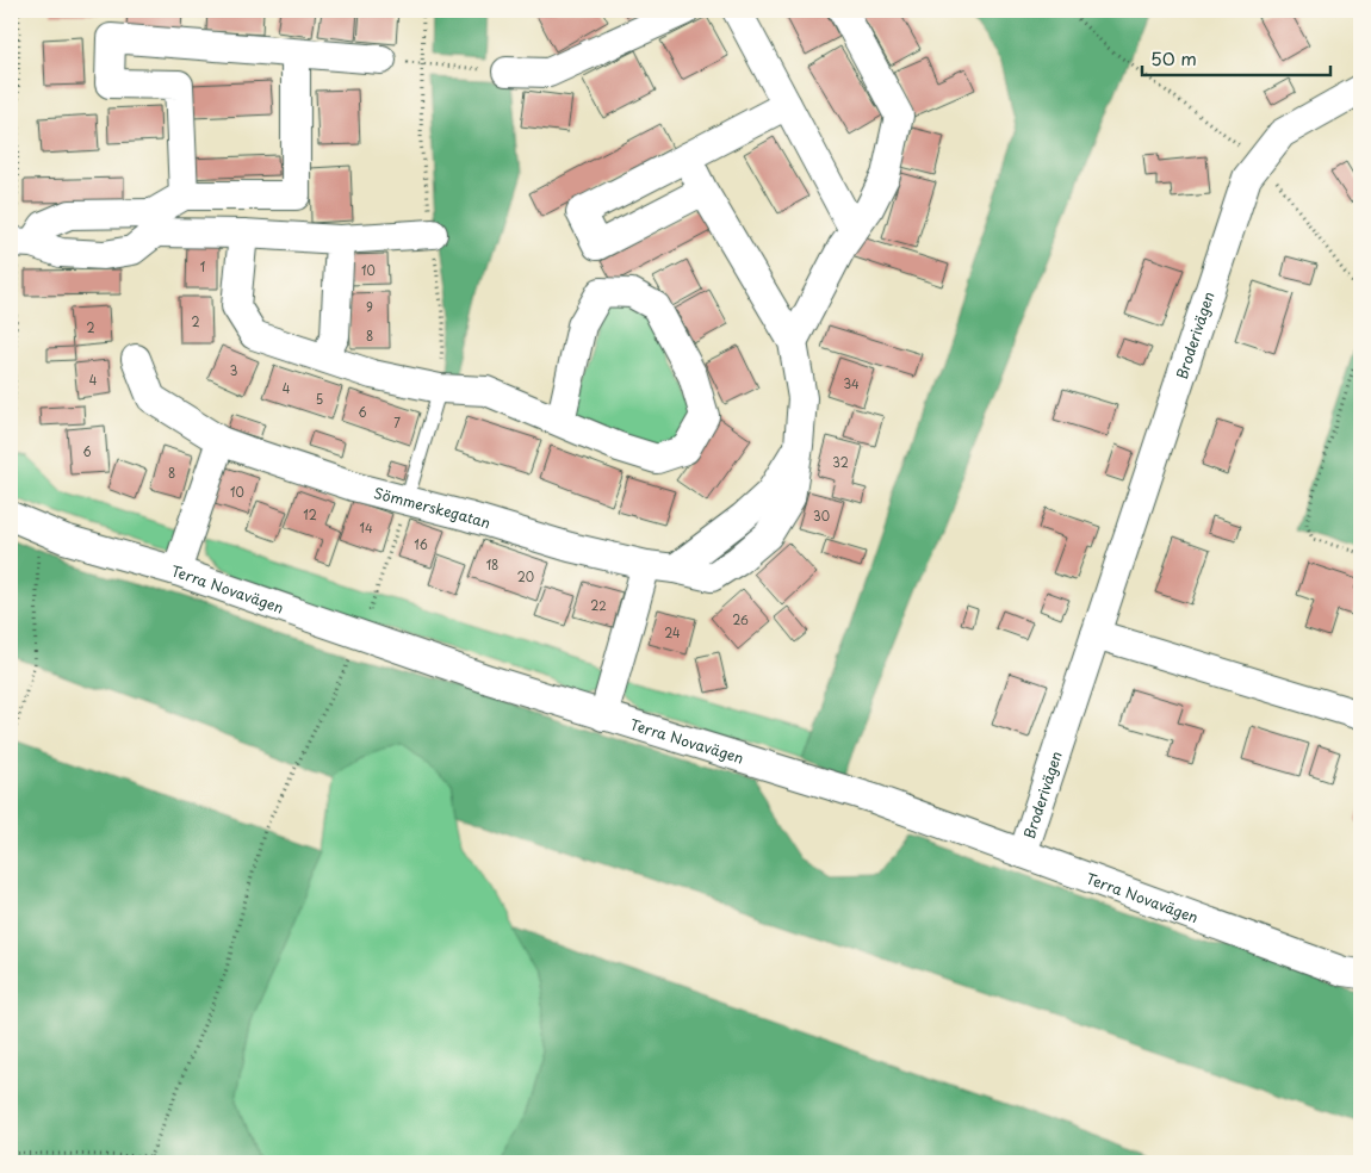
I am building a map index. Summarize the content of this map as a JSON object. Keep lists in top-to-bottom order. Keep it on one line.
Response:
{"streets":{"street":["Broderivägen","Sömmerskegatan","Terra Novavägen"]},"crossings":[["Broderivägen","Terra Novavägen"]],"house_numbers":["1","10","9","2","2","8","3","4","34","4","5","6","7","6","32","8","10","12","30","14","16","18","20","22","26","24"],"scale_bar":"50 m"}
